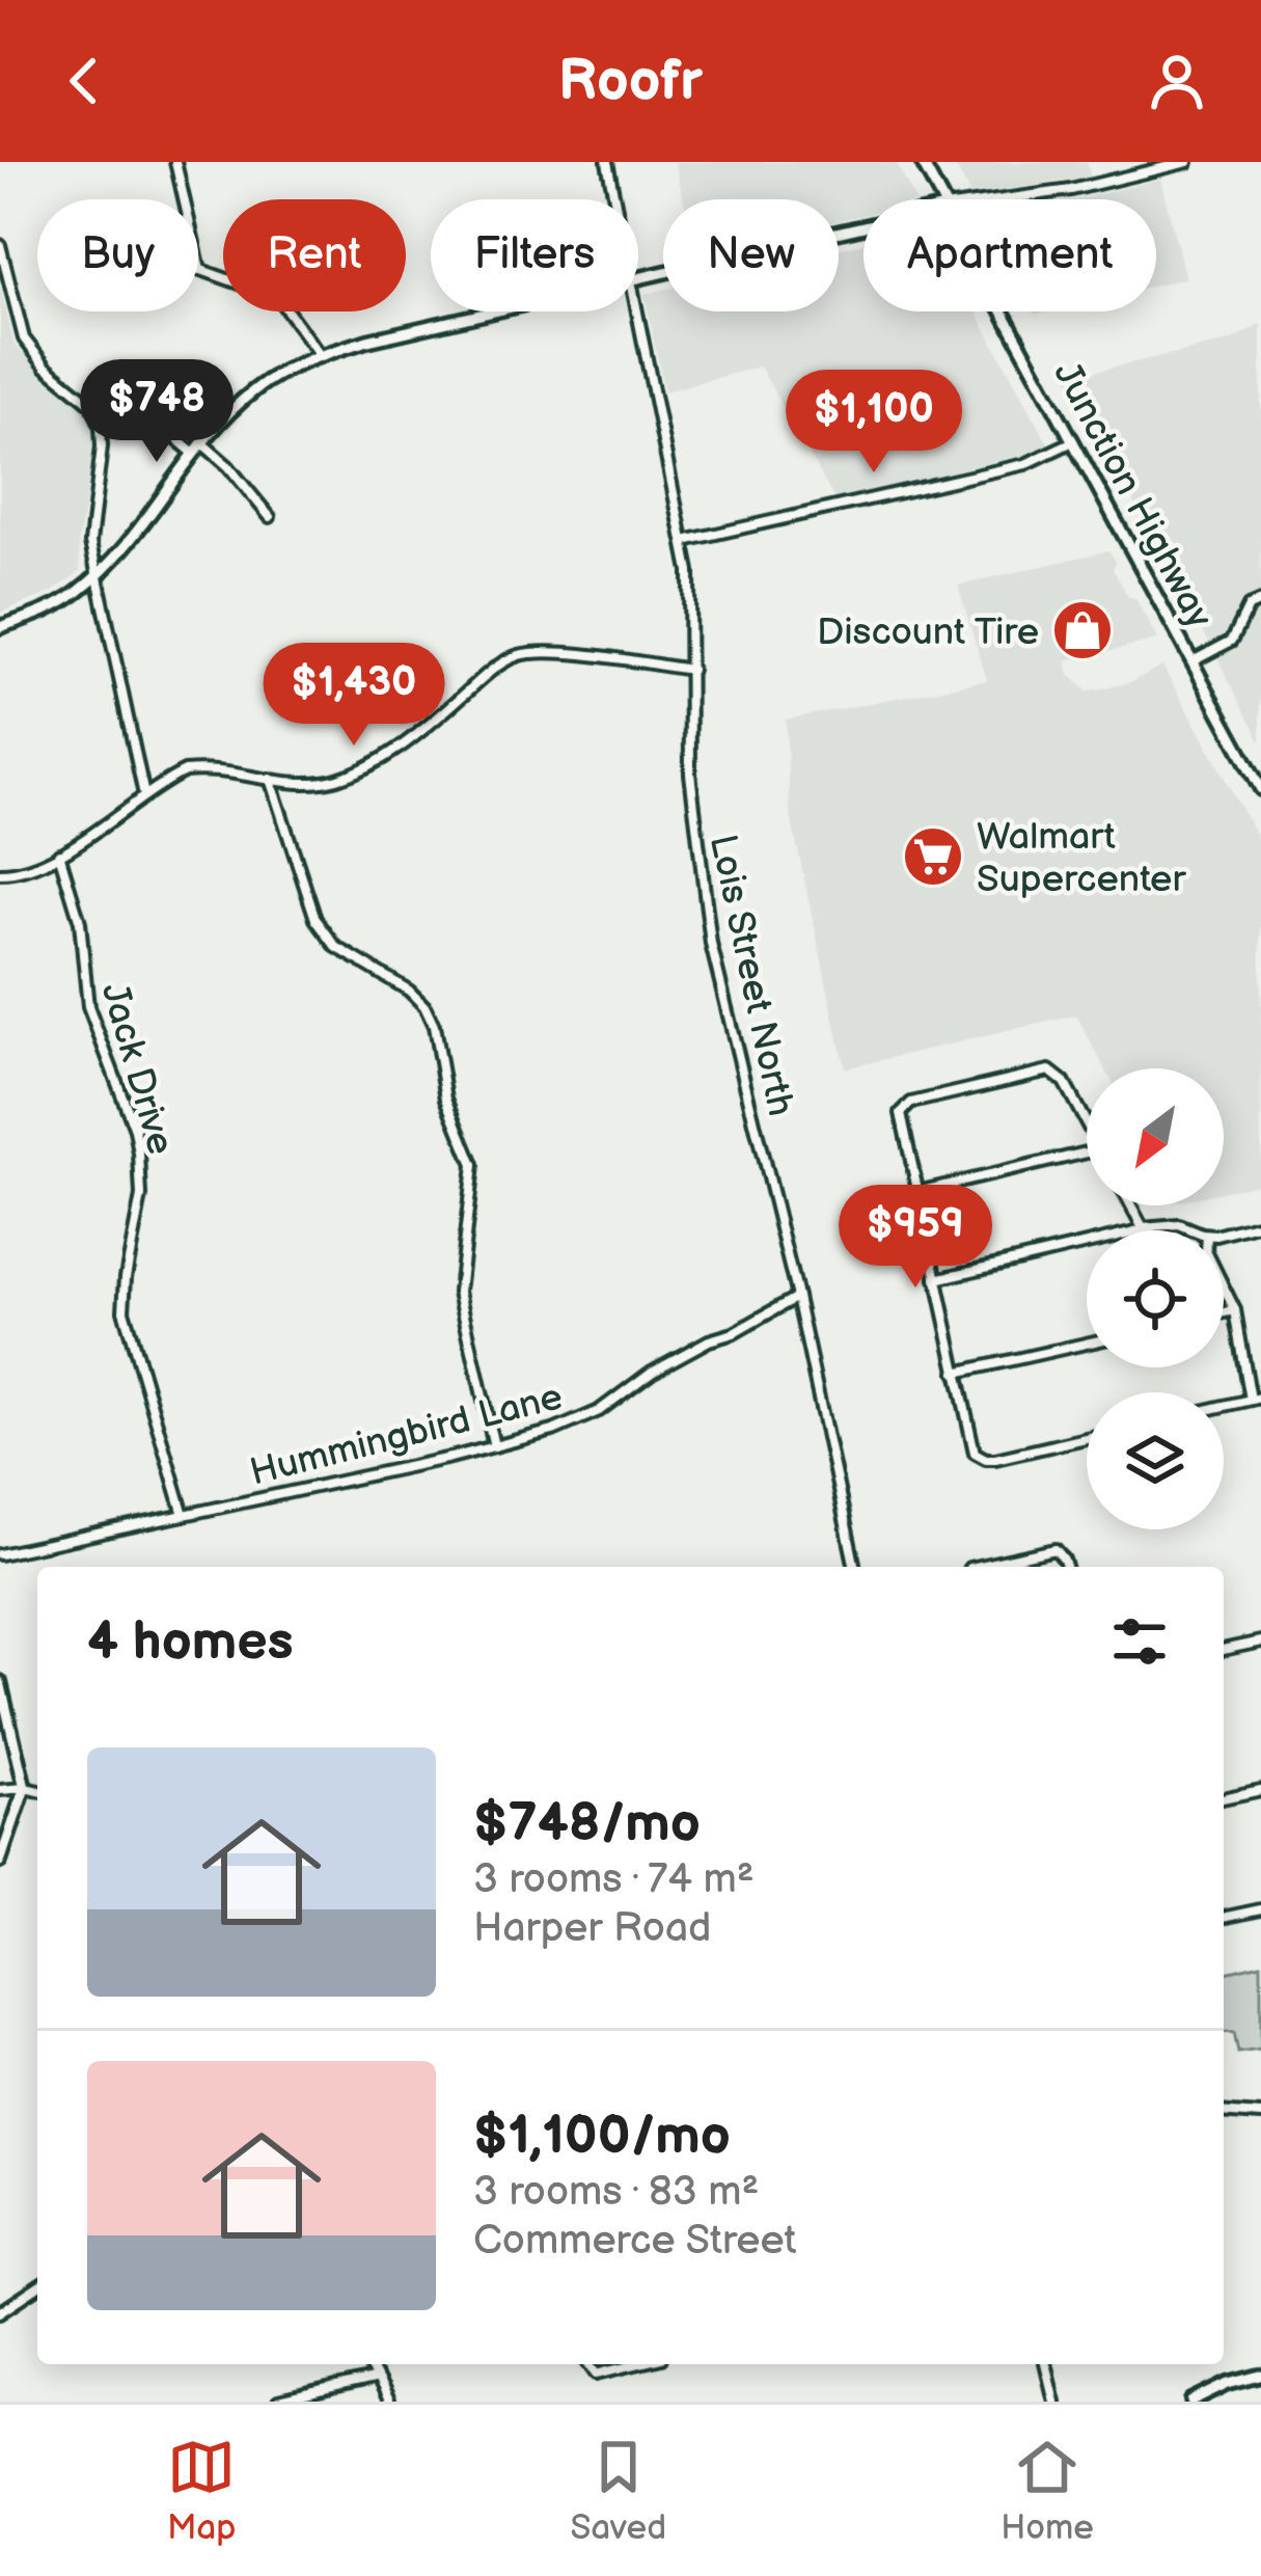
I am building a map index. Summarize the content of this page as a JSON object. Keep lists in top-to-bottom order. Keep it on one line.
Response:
{"streets":{"main road":["Junction Highway"],"street":["Lois Street North","Jack Drive","Hummingbird Lane"]},"crossings":[["Lois Street North","Hummingbird Lane"],["Jack Drive","Hummingbird Lane"]],"places":{"shop":["Discount Tire"],"supermarket":["Walmart Supercenter"]},"north":"bottom left","page":{"header":"Roofr","chip":["Buy","Rent","Filters","New","Apartment"],"price":["$748","$1,100","$1,430","$959"],"heading":"4 homes","list":[{"name":"$748/mo","note":"3 rooms · 74 m² · Harper Road"},{"name":"$1,100/mo","note":"3 rooms · 83 m² · Commerce Street"}],"tabs":["Map","Saved","Home"]}}
